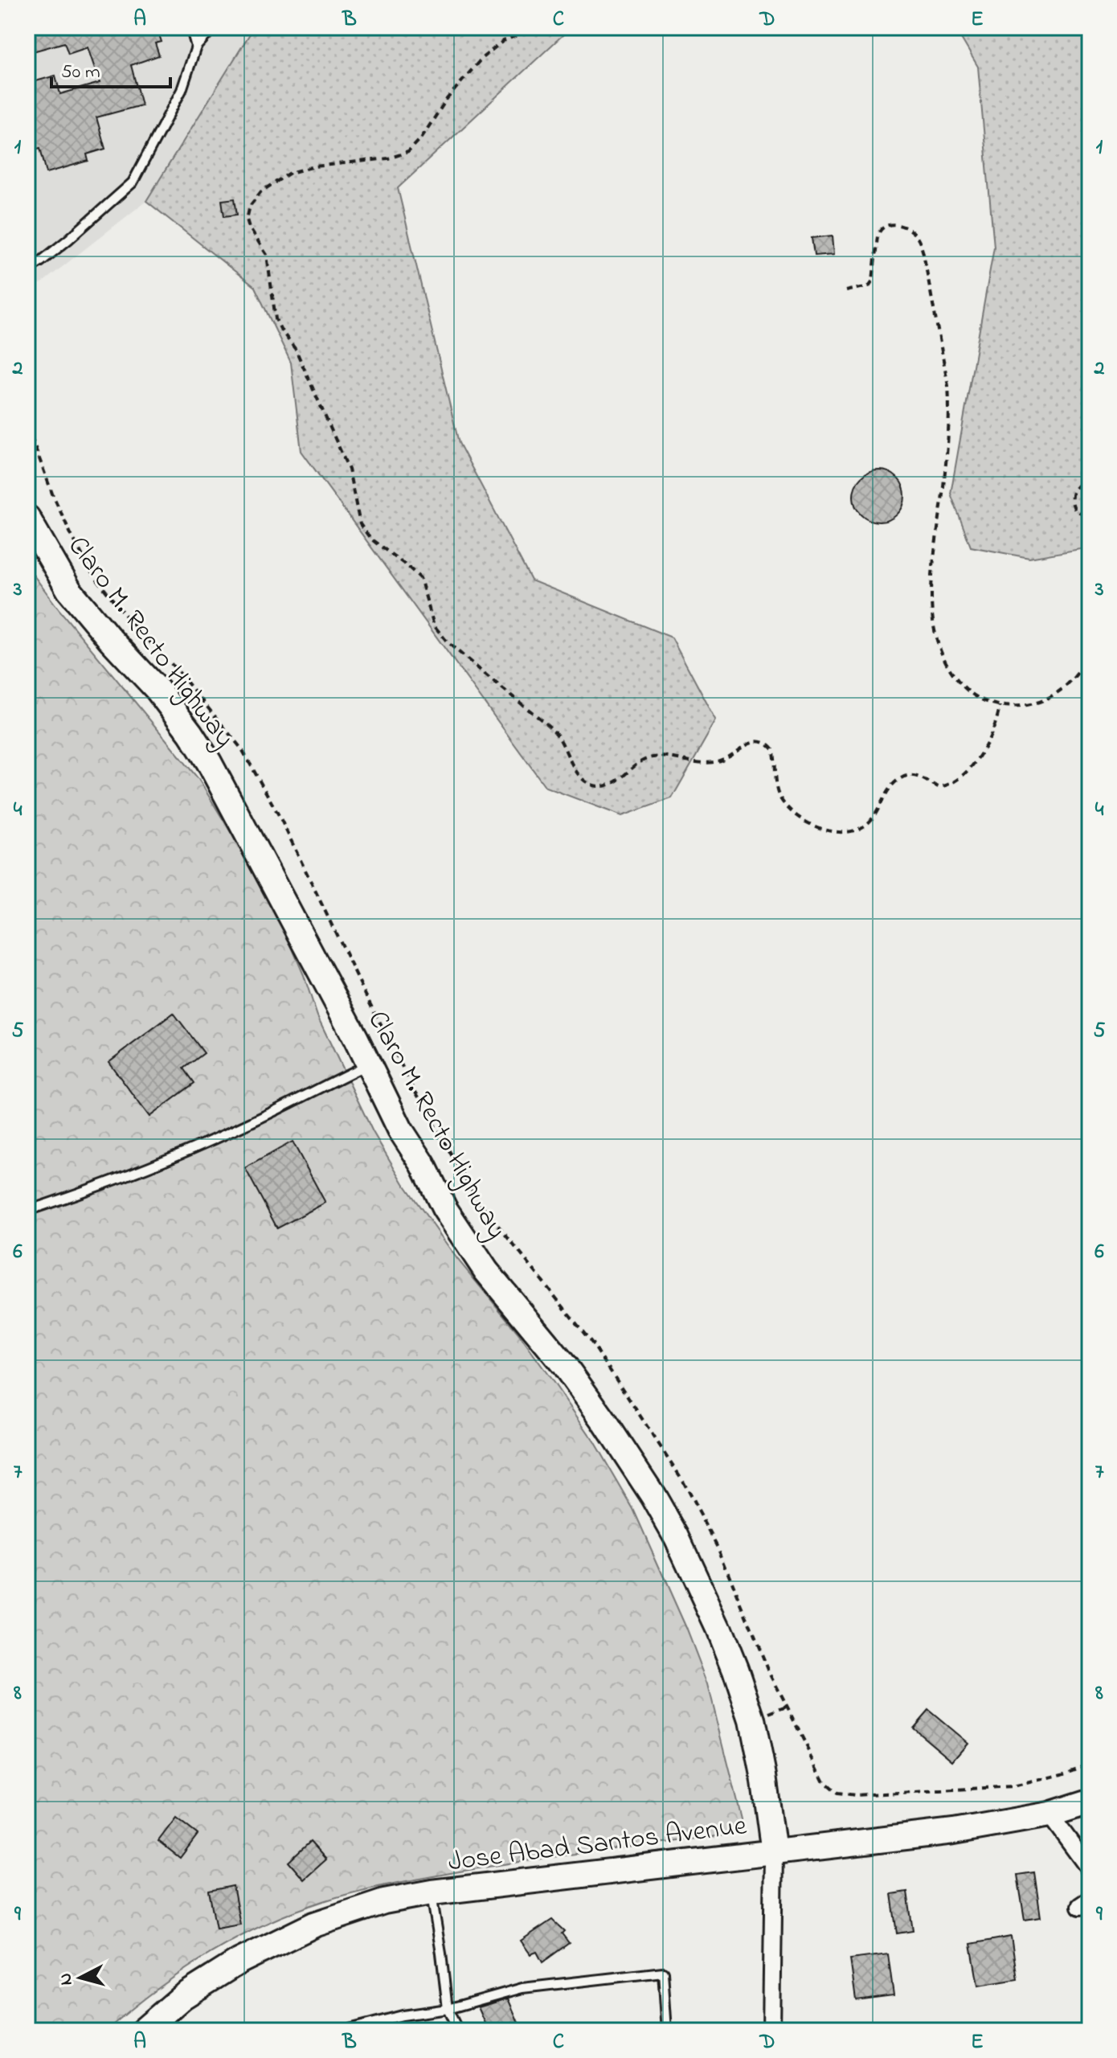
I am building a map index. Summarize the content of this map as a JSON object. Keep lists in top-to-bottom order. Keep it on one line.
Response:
{"streets":{"main road":["Claro M. Recto Highway","Jose Abad Santos Avenue"]},"crossings":[["Claro M. Recto Highway","Jose Abad Santos Avenue"]],"scale_bar":"50 m","north":"left","grid":{"columns":["A","B","C","D","E"],"rows":["1","2","3","4","5","6","7","8","9"]}}
